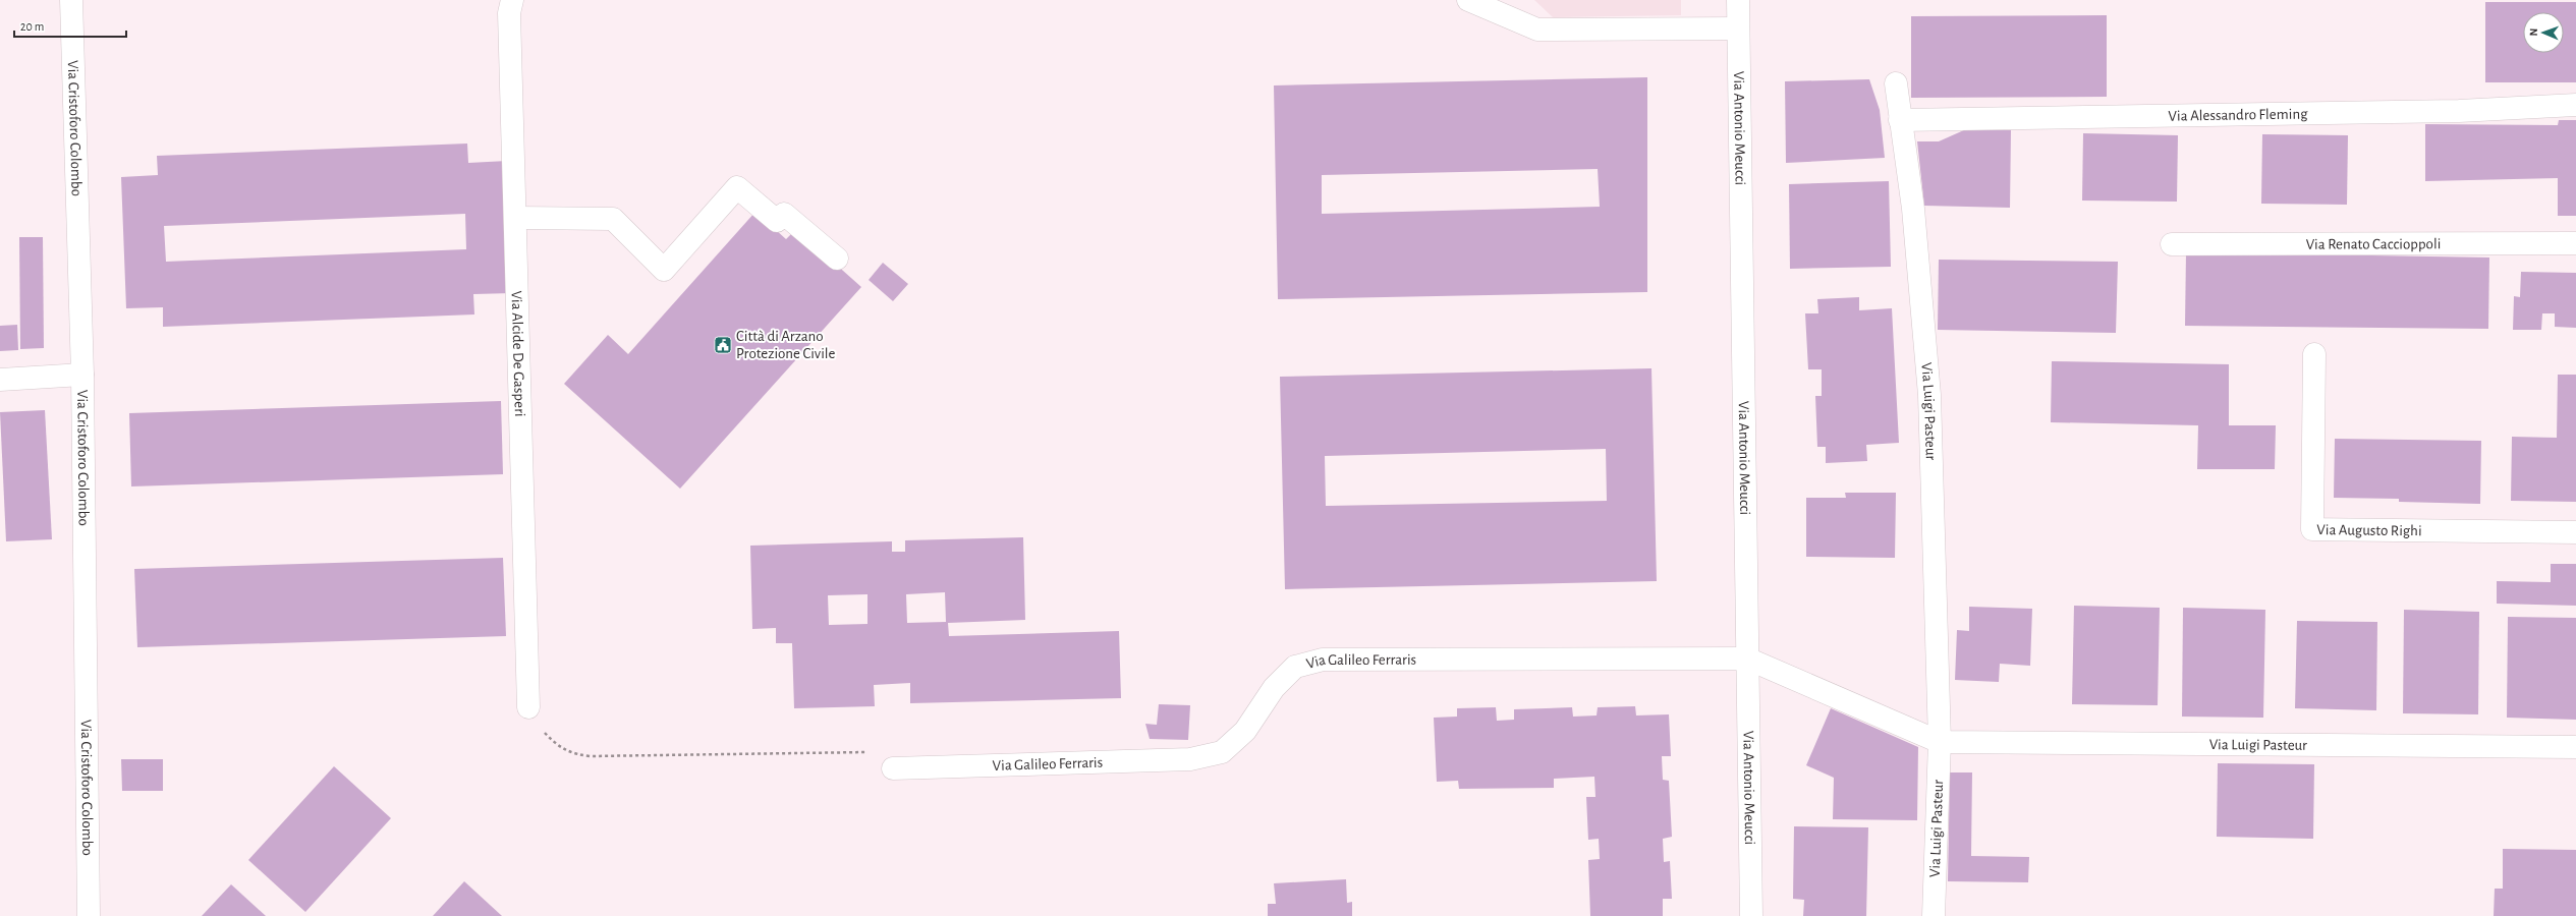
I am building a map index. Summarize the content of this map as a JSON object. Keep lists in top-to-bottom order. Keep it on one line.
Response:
{"streets":{"street":["Via Alessandro Fleming","Via Cristoforo Colombo","Via Antonio Meucci","Via Renato Caccioppoli","Via Alcide De Gasperi","Via Luigi Pasteur","Via Augusto Righi","Via Galileo Ferraris"]},"crossings":[["Via Alessandro Fleming","Via Luigi Pasteur"],["Via Antonio Meucci","Via Luigi Pasteur"],["Via Antonio Meucci","Via Galileo Ferraris"],["Via Luigi Pasteur","Via Galileo Ferraris"]],"places":{"public building":["Città di Arzano Protezione Civile"]},"scale_bar":"20 m","north":"left"}
